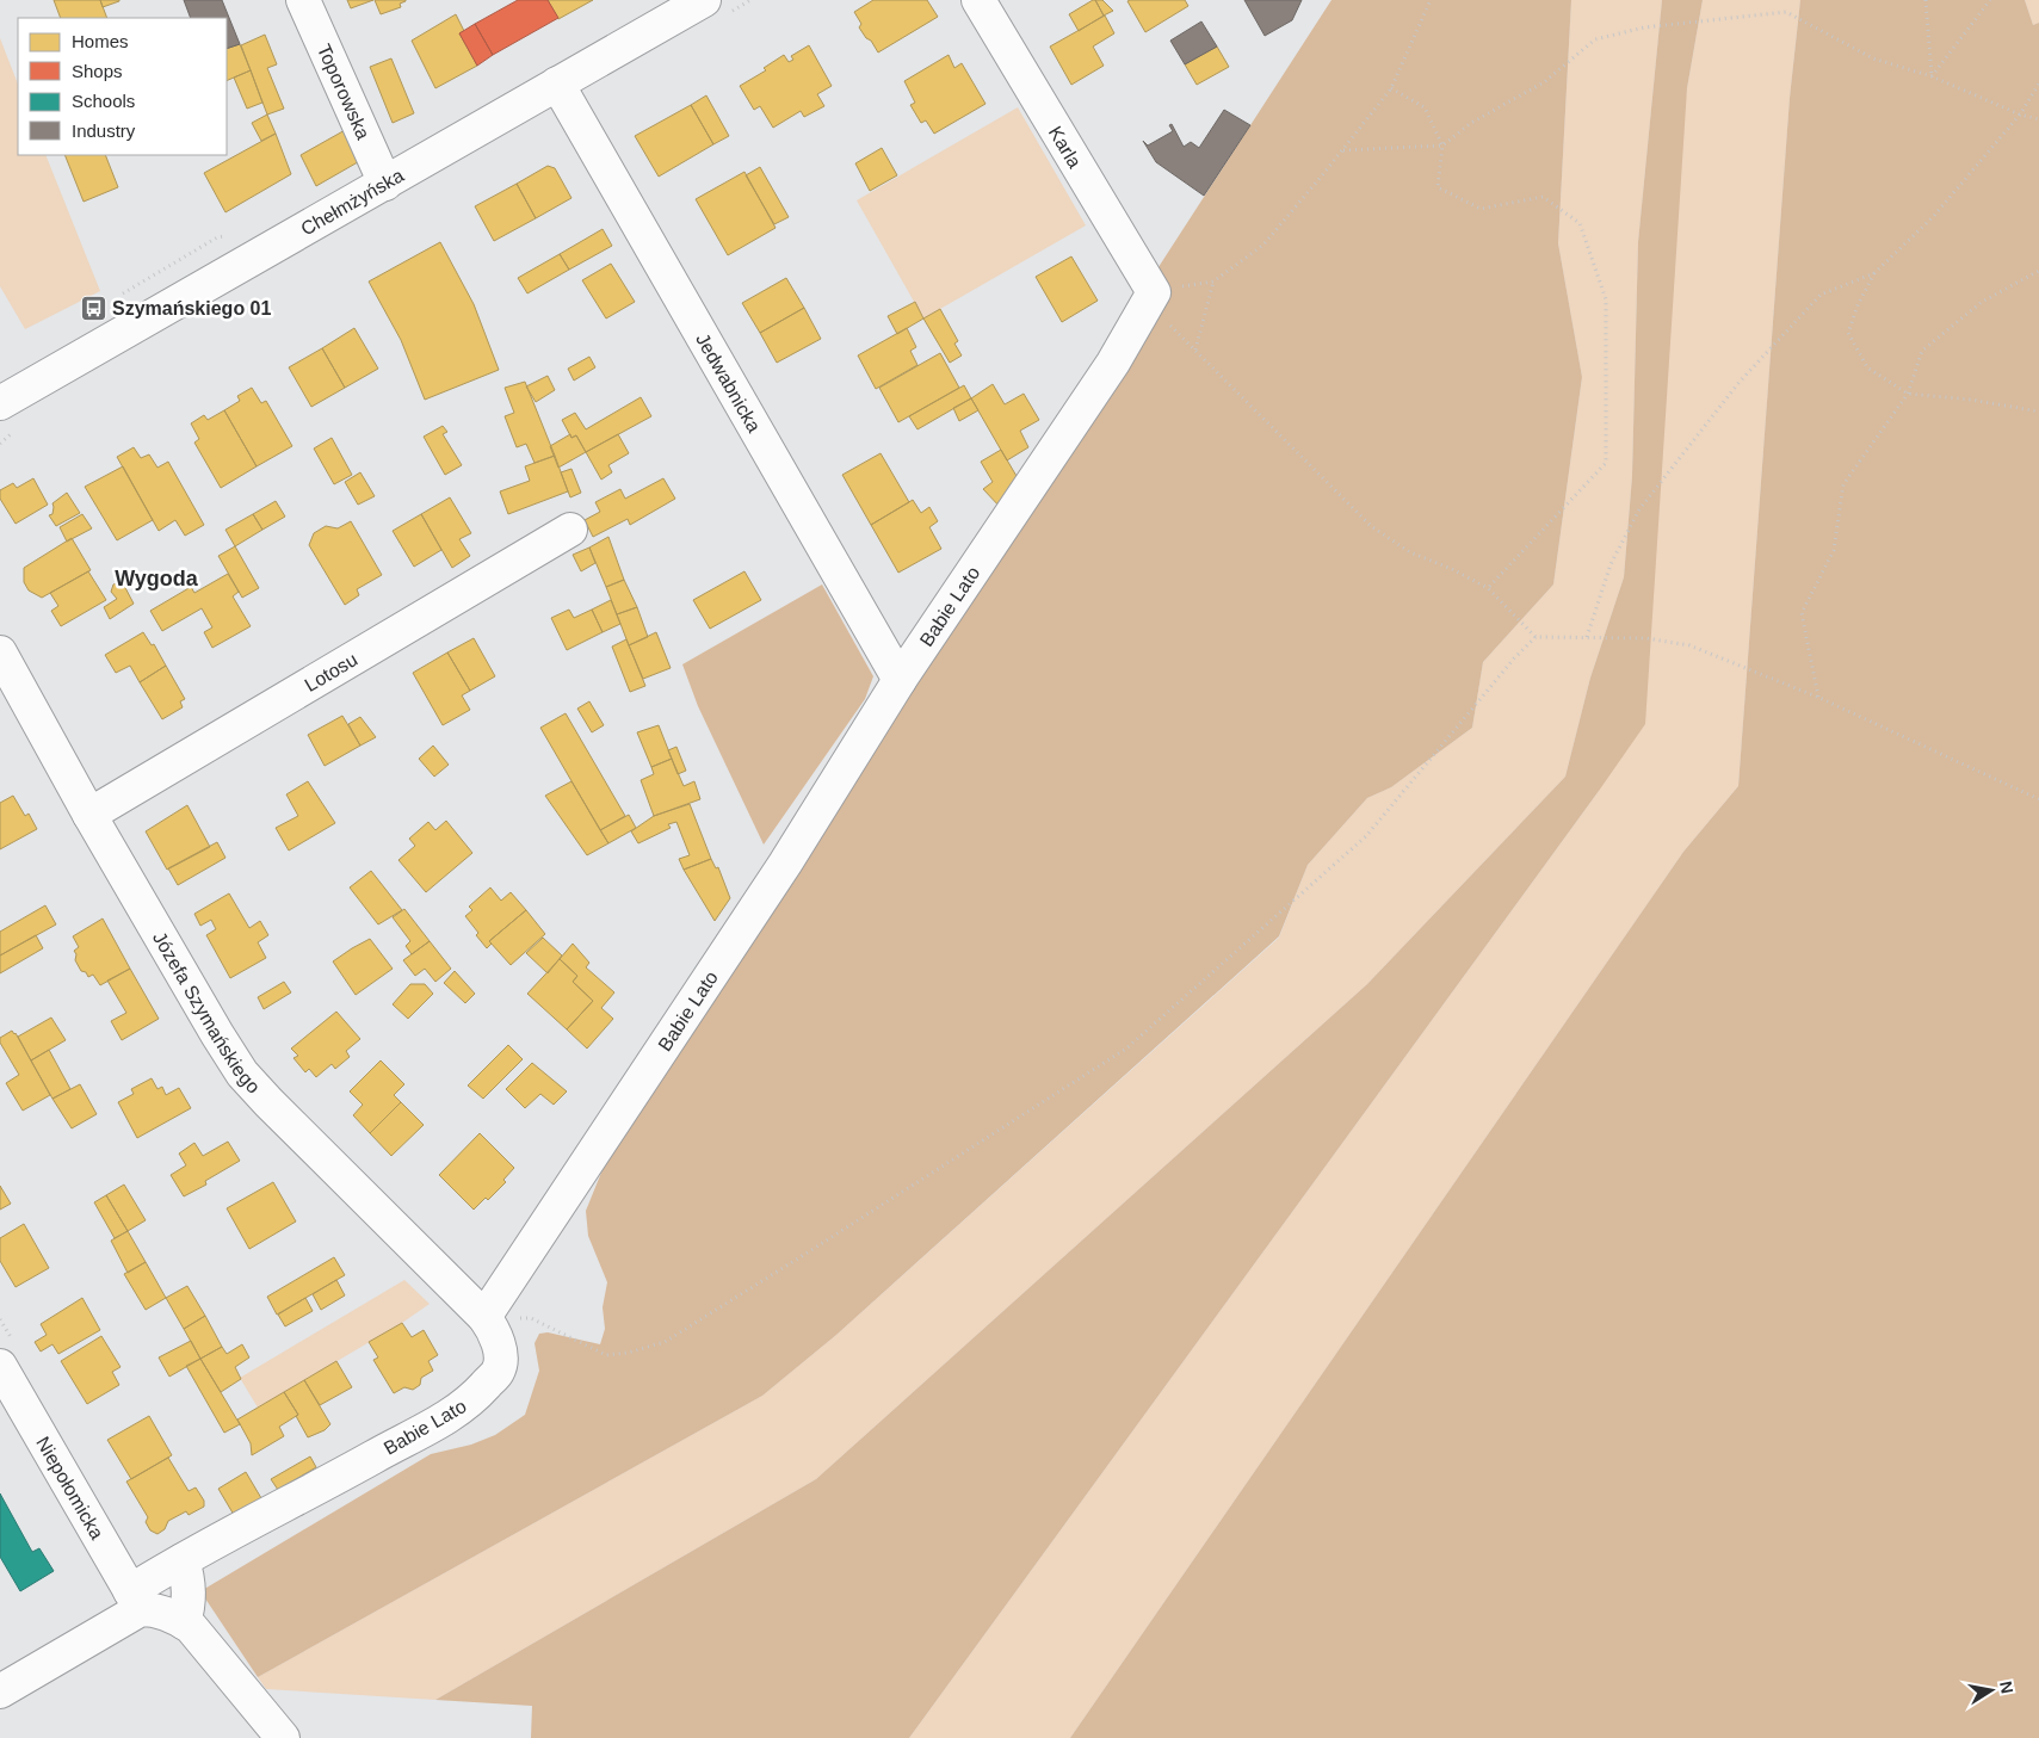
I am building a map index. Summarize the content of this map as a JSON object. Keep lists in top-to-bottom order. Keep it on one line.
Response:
{"streets":{"street":["Toporowska","Karla","Chełmżyńska","Jedwabnicka","Babie Lato","Lotosu","Józefa Szymańskiego","Niepołomicka"]},"crossings":[["Toporowska","Chełmżyńska"],["Karla","Babie Lato"],["Chełmżyńska","Jedwabnicka"],["Jedwabnicka","Babie Lato"],["Babie Lato","Józefa Szymańskiego"],["Babie Lato","Niepołomicka"],["Lotosu","Józefa Szymańskiego"]],"districts":["Wygoda"],"places":{"bus stop":["Szymańskiego 01"]},"legend":["Homes","Shops","Schools","Industry"],"north":"right"}
